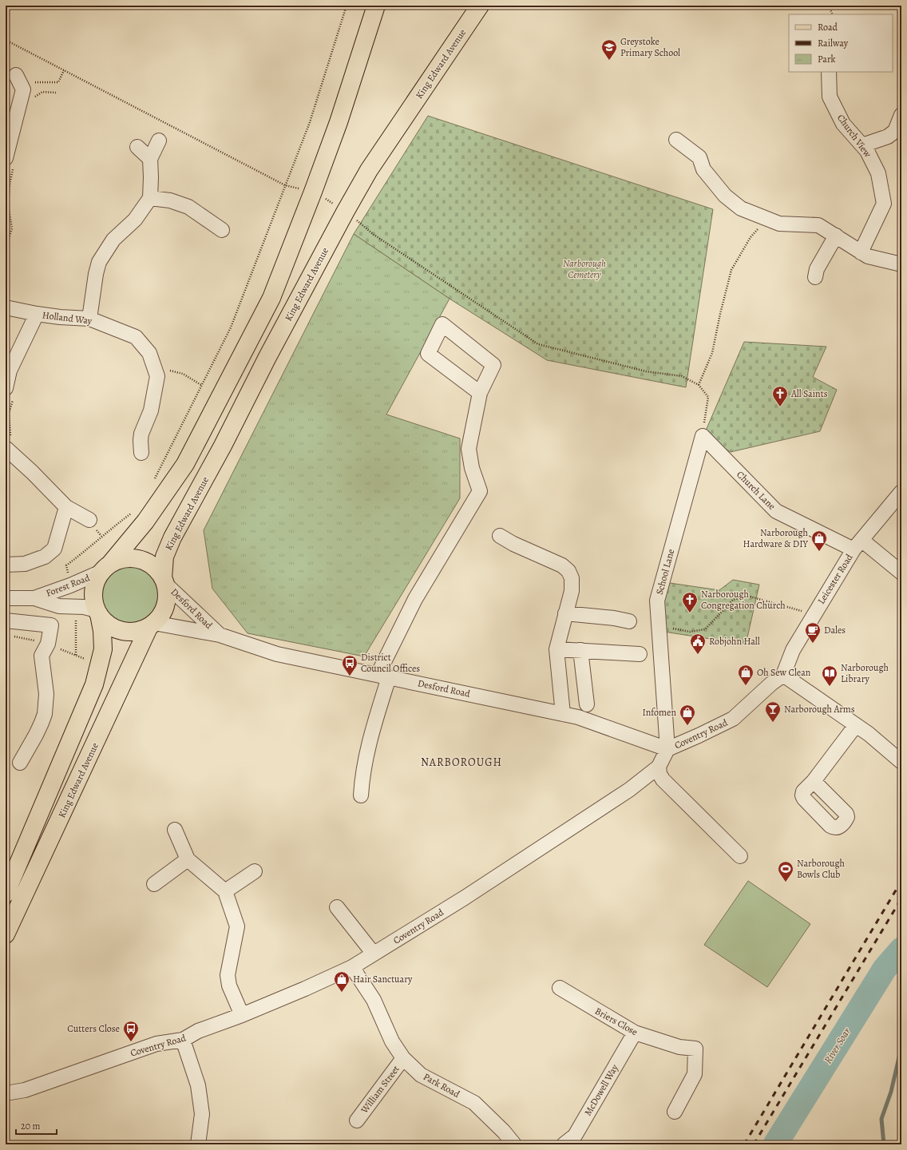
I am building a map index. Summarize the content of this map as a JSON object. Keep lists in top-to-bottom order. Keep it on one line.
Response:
{"streets":{"main road":["King Edward Avenue"],"street":["Church View","Holland Way","Church Lane","School Lane","Leicester Road","Forest Road","Desford Road","Coventry Road","Briers Close","Park Road","William Street","McDowell Way"]},"crossings":[["King Edward Avenue","Forest Road"],["King Edward Avenue","Desford Road"],["Church Lane","School Lane"],["Church Lane","Leicester Road"],["School Lane","Desford Road"],["School Lane","Coventry Road"],["Leicester Road","Coventry Road"],["Forest Road","Desford Road"],["Desford Road","Coventry Road"],["Coventry Road","Park Road"],["Briers Close","McDowell Way"],["Park Road","William Street"]],"districts":["NARBOROUGH"],"water":["River Soar"],"parks":["Narborough Cemetery"],"places":{"school or university":["Greystoke Primary School"],"church":["All Saints","Narborough Congregation Church"],"shop":["Narborough Hardware & DIY","Oh Sew Clean","Infomen","Hair Sanctuary"],"cafe":["Dales"],"public building":["Robjohn Hall"],"bus stop":["District Council Offices","Cutters Close"],"library":["Narborough Library"],"bar":["Narborough Arms"],"sports":["Narborough Bowls Club"]},"legend":["Road","Railway","Park"],"scale_bar":"20 m"}
